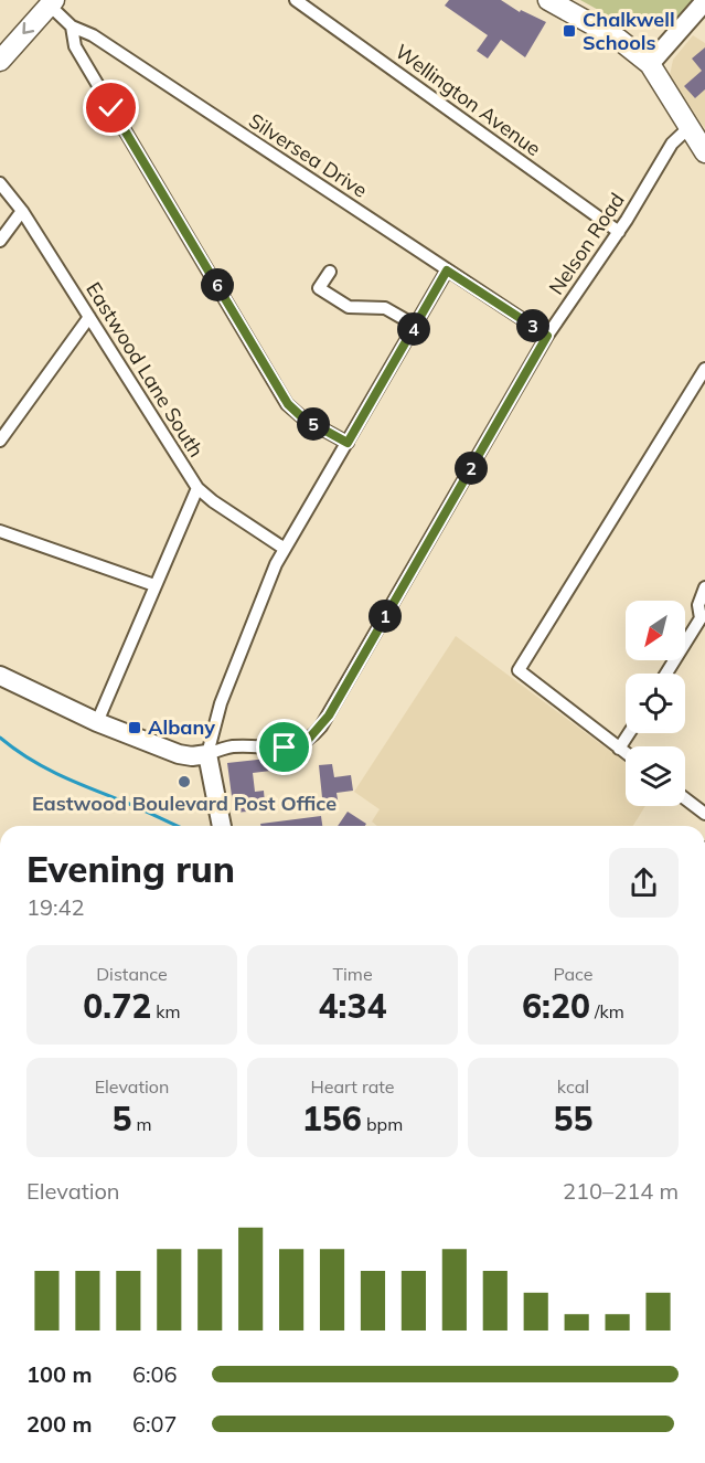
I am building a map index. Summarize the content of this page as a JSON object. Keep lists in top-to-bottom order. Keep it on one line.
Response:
{"streets":{"street":["Wellington Avenue","Silversea Drive","Nelson Road","Eastwood Lane South"]},"crossings":[["Wellington Avenue","Nelson Road"],["Silversea Drive","Nelson Road"]],"places":{"transit":["Chalkwell Schools","Albany"],"other":["Eastwood Boulevard Post Office"]},"north":"bottom left","page":{"pins":["6","3","4","5","2","1"],"heading":["Evening run","19:42"],"stats":[["Distance","0.72 km"],["Time","4:34"],["Pace","6:20 /km"],["Elevation","5 m"],["Heart rate","156 bpm"],["kcal","55"]],"chart":["Elevation","210–214 m"],"list":[{"name":"100 m","note":"6:06"},{"name":"200 m","note":"6:07"}]}}
